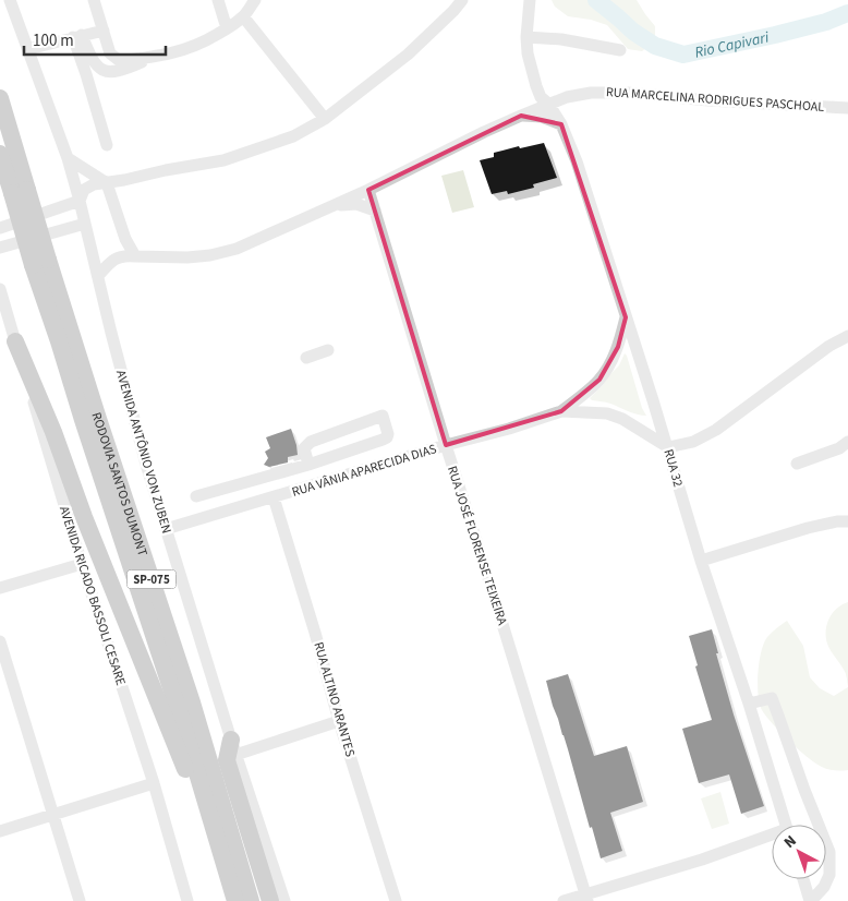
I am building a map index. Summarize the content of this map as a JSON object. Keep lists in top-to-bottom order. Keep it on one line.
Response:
{"streets":{"highway":["RODOVIA SANTOS DUMONT","SP-075"],"street":["RUA MARCELINA RODRIGUES PASCHOAL","AVENIDA ANTÔNIO VON ZUBEN","RUA 32","RUA VÂNIA APARECIDA DIAS","RUA JOSÉ FLORENSE TEIXEIRA","AVENIDA RICADO BASSOLI CESARE","RUA ALTINO ARANTES"]},"crossings":[["RUA MARCELINA RODRIGUES PASCHOAL","AVENIDA ANTÔNIO VON ZUBEN"],["RUA MARCELINA RODRIGUES PASCHOAL","RUA 32"],["RUA MARCELINA RODRIGUES PASCHOAL","RUA JOSÉ FLORENSE TEIXEIRA"],["AVENIDA ANTÔNIO VON ZUBEN","RUA VÂNIA APARECIDA DIAS"],["RUA 32","RUA VÂNIA APARECIDA DIAS"],["RUA VÂNIA APARECIDA DIAS","RUA JOSÉ FLORENSE TEIXEIRA"],["RUA VÂNIA APARECIDA DIAS","RUA ALTINO ARANTES"]],"water":["Rio Capivari"],"scale_bar":"100 m","north":"top left"}
